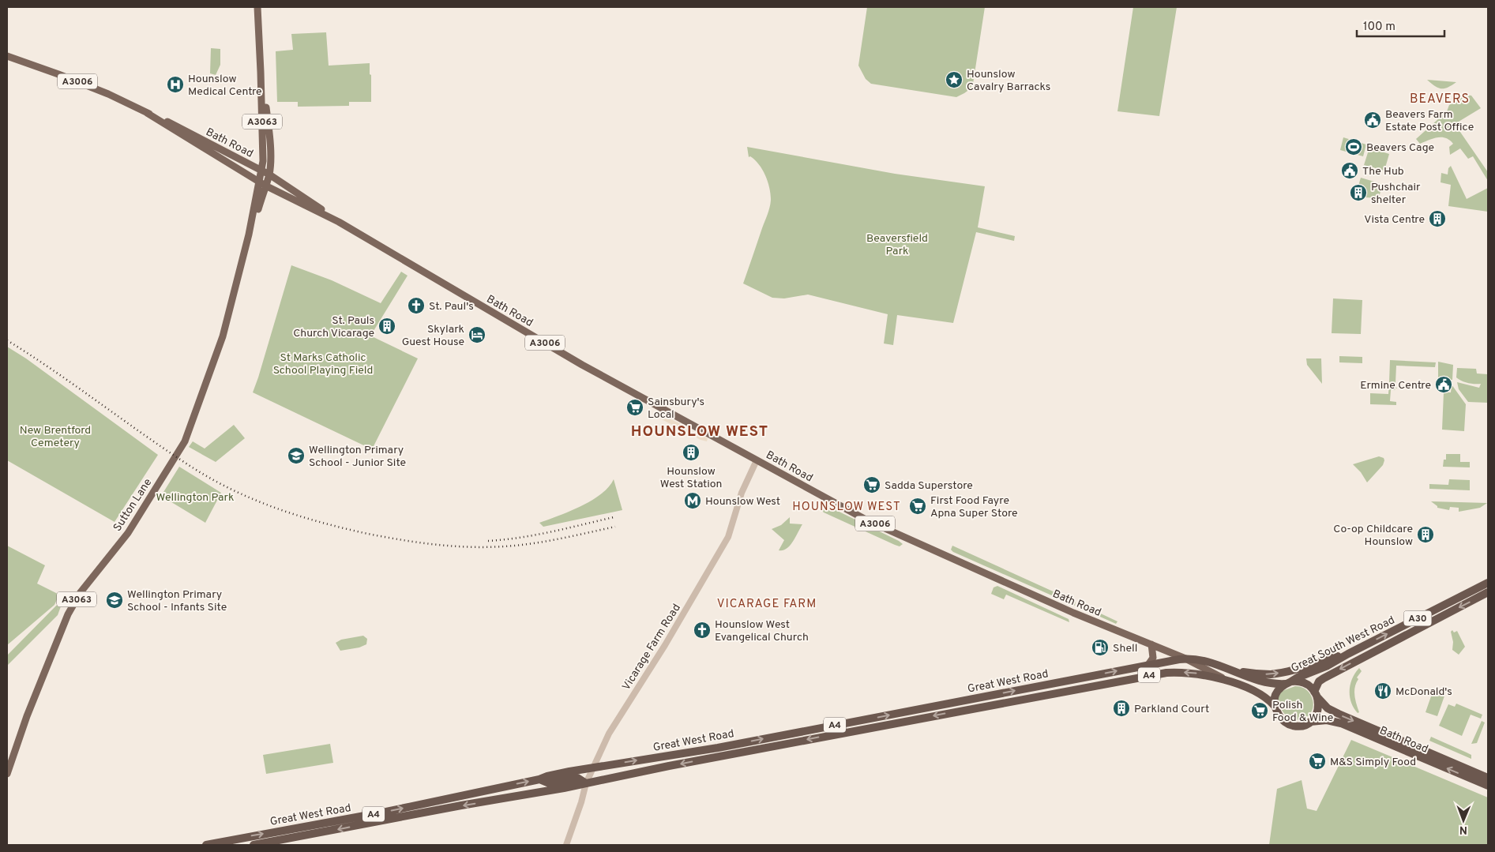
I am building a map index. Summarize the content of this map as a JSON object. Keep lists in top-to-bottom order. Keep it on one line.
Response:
{"streets":{"highway":["Bath Road","A30","Great South West Road","A4","Great West Road"],"main road":["A3006","A3063","Sutton Lane"],"street":["Vicarage Farm Road"]},"crossings":[["A3063","Bath Road"],["A3063","Sutton Lane"],["Bath Road","Sutton Lane"],["Bath Road","Great South West Road"],["Bath Road","Vicarage Farm Road"],["Bath Road","Great West Road"],["Vicarage Farm Road","A4"],["Vicarage Farm Road","Great West Road"],["A4","Great West Road"]],"districts":["BEAVERS","HOUNSLOW WEST","HOUNSLOW WEST","VICARAGE FARM"],"parks":["Beaversfield Park","St Marks Catholic School Playing Field","New Brentford Cemetery","Wellington Park"],"places":{"place":["Hounslow Cavalry Barracks"],"hospital":["Hounslow Medical Centre"],"public building":["Beavers Farm Estate Post Office","The Hub","Ermine Centre"],"sports":["Beavers Cage"],"building":["Pushchair shelter","Vista Centre","St. Pauls Church Vicarage","Hounslow West Station","Co-op Childcare Hounslow","Parkland Court"],"church":["St. Paul's","Hounslow West Evangelical Church"],"hotel":["Skylark Guest House"],"supermarket":["Sainsbury's Local","Sadda Superstore","First Food Fayre Apna Super Store","Polish Food & Wine","M&S Simply Food"],"school or university":["Wellington Primary School - Junior Site","Wellington Primary School - Infants Site"],"metro station":["Hounslow West"],"fuel station":["Shell"],"restaurant":["McDonald's"]},"scale_bar":"100 m","north":"bottom"}
